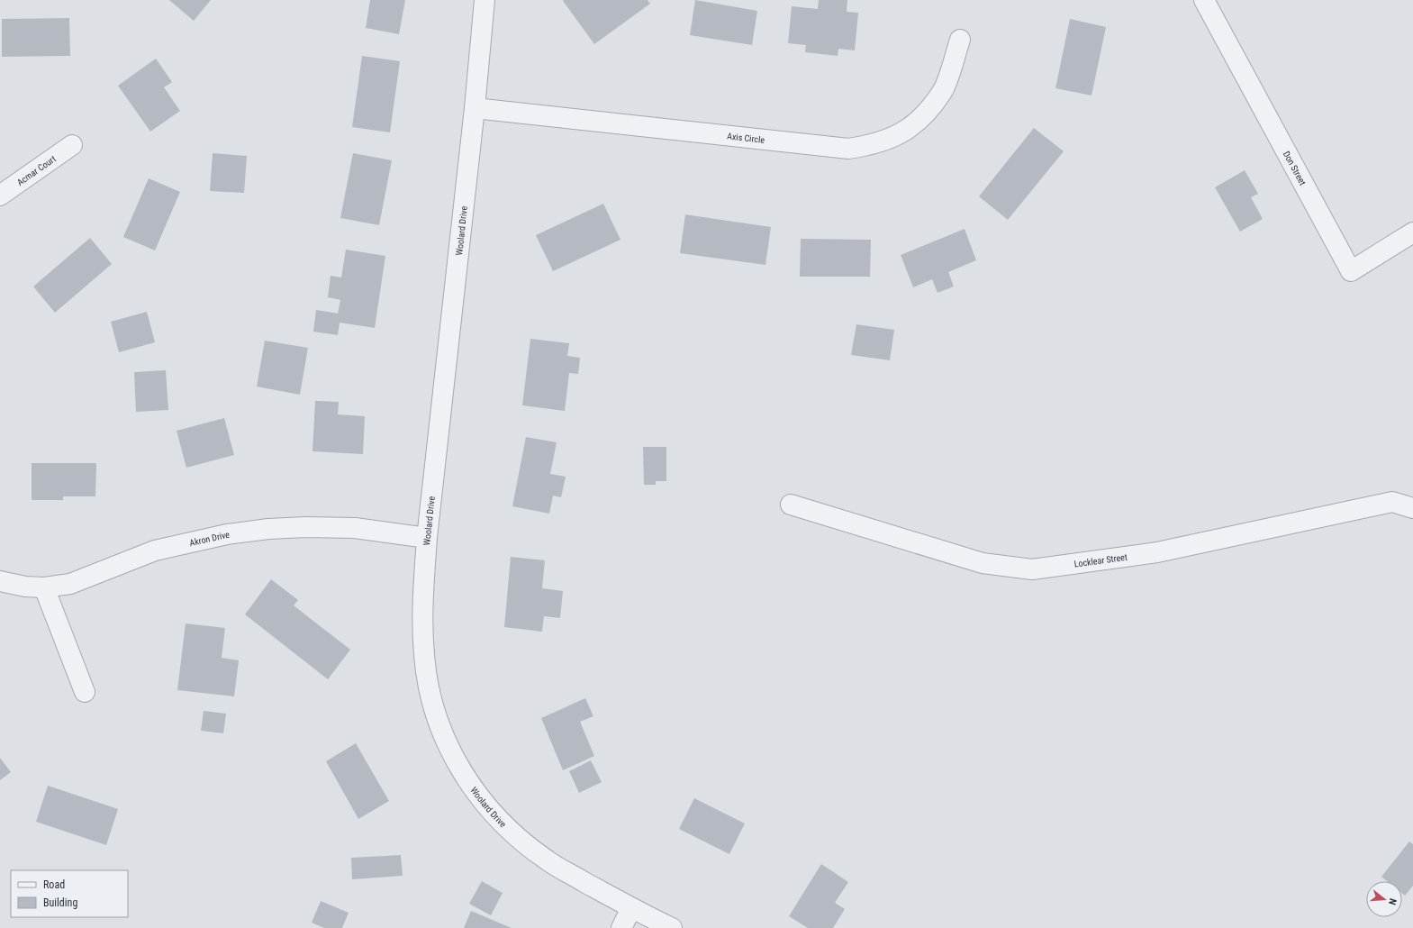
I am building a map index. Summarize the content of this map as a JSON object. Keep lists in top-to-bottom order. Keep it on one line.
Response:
{"streets":{"street":["Axis Circle","Don Street","Acmar Court","Woolard Drive","Akron Drive","Locklear Street"]},"crossings":[["Axis Circle","Woolard Drive"],["Woolard Drive","Akron Drive"]],"legend":["Road","Building"],"north":"right"}
